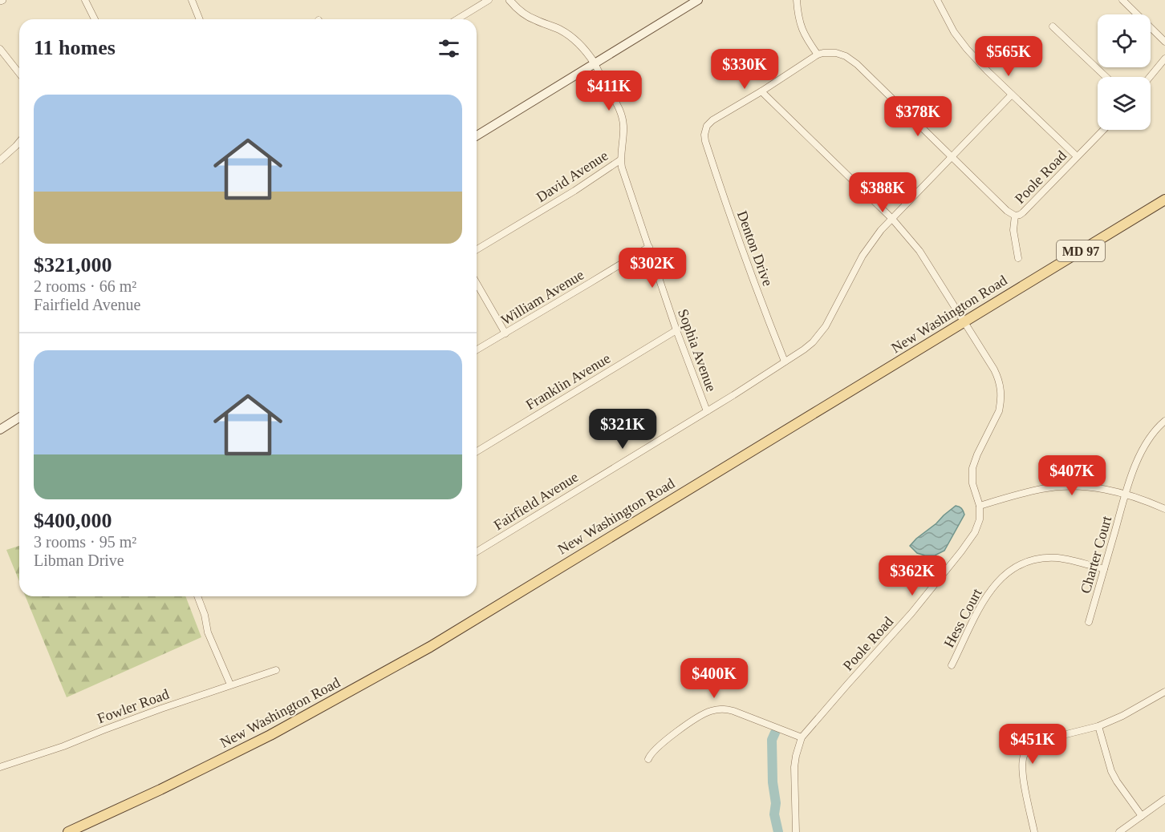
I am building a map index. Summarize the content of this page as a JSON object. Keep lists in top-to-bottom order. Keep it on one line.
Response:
{"streets":{"main road":["MD 97","New Washington Road"],"street":["David Avenue","Poole Road","Denton Drive","William Avenue","Sophia Avenue","Franklin Avenue","Fairfield Avenue","Charter Court","Hess Court","Fowler Road"]},"crossings":[["David Avenue","Sophia Avenue"],["Poole Road","Denton Drive"],["Poole Road","New Washington Road"],["Poole Road","Fairfield Avenue"],["Denton Drive","Fairfield Avenue"],["William Avenue","Sophia Avenue"],["Sophia Avenue","Franklin Avenue"],["Sophia Avenue","Fairfield Avenue"],["Charter Court","Hess Court"]],"page":{"heading":"11 homes","price":["$565K","$330K","$411K","$378K","$388K","$302K","$321K","$407K","$362K","$400K","$451K"],"list":[{"name":"$321,000","note":"2 rooms · 66 m² · Fairfield Avenue"},{"name":"$400,000","note":"3 rooms · 95 m² · Libman Drive"}]}}
